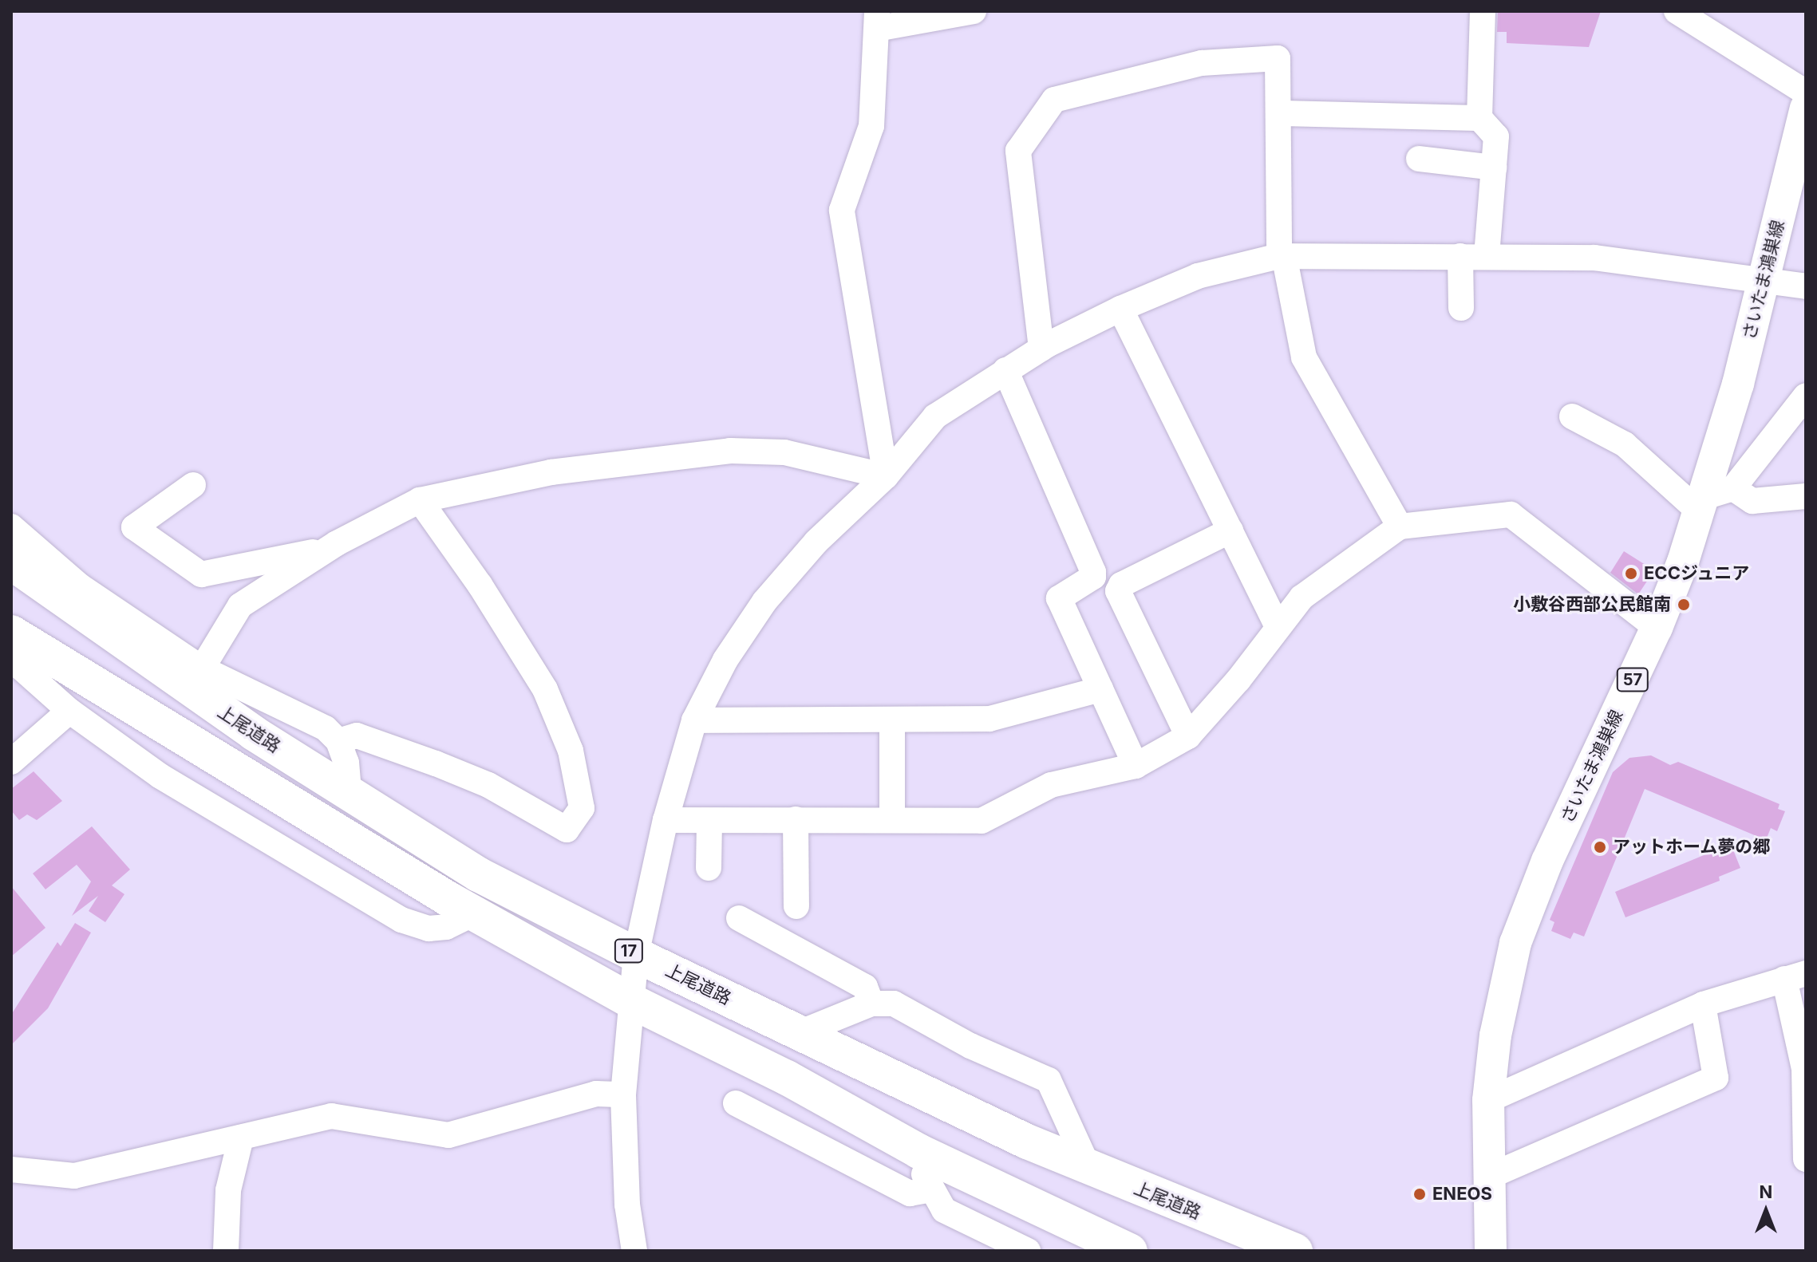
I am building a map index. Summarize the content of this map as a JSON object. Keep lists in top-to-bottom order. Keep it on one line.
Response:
{"streets":{"highway":["上尾道路","17"],"main road":["さいたま鴻巣線","57"]},"places":["ECCジュニア","小敷谷西部公民館南","アットホーム夢の郷","ENEOS"],"north":"top"}
